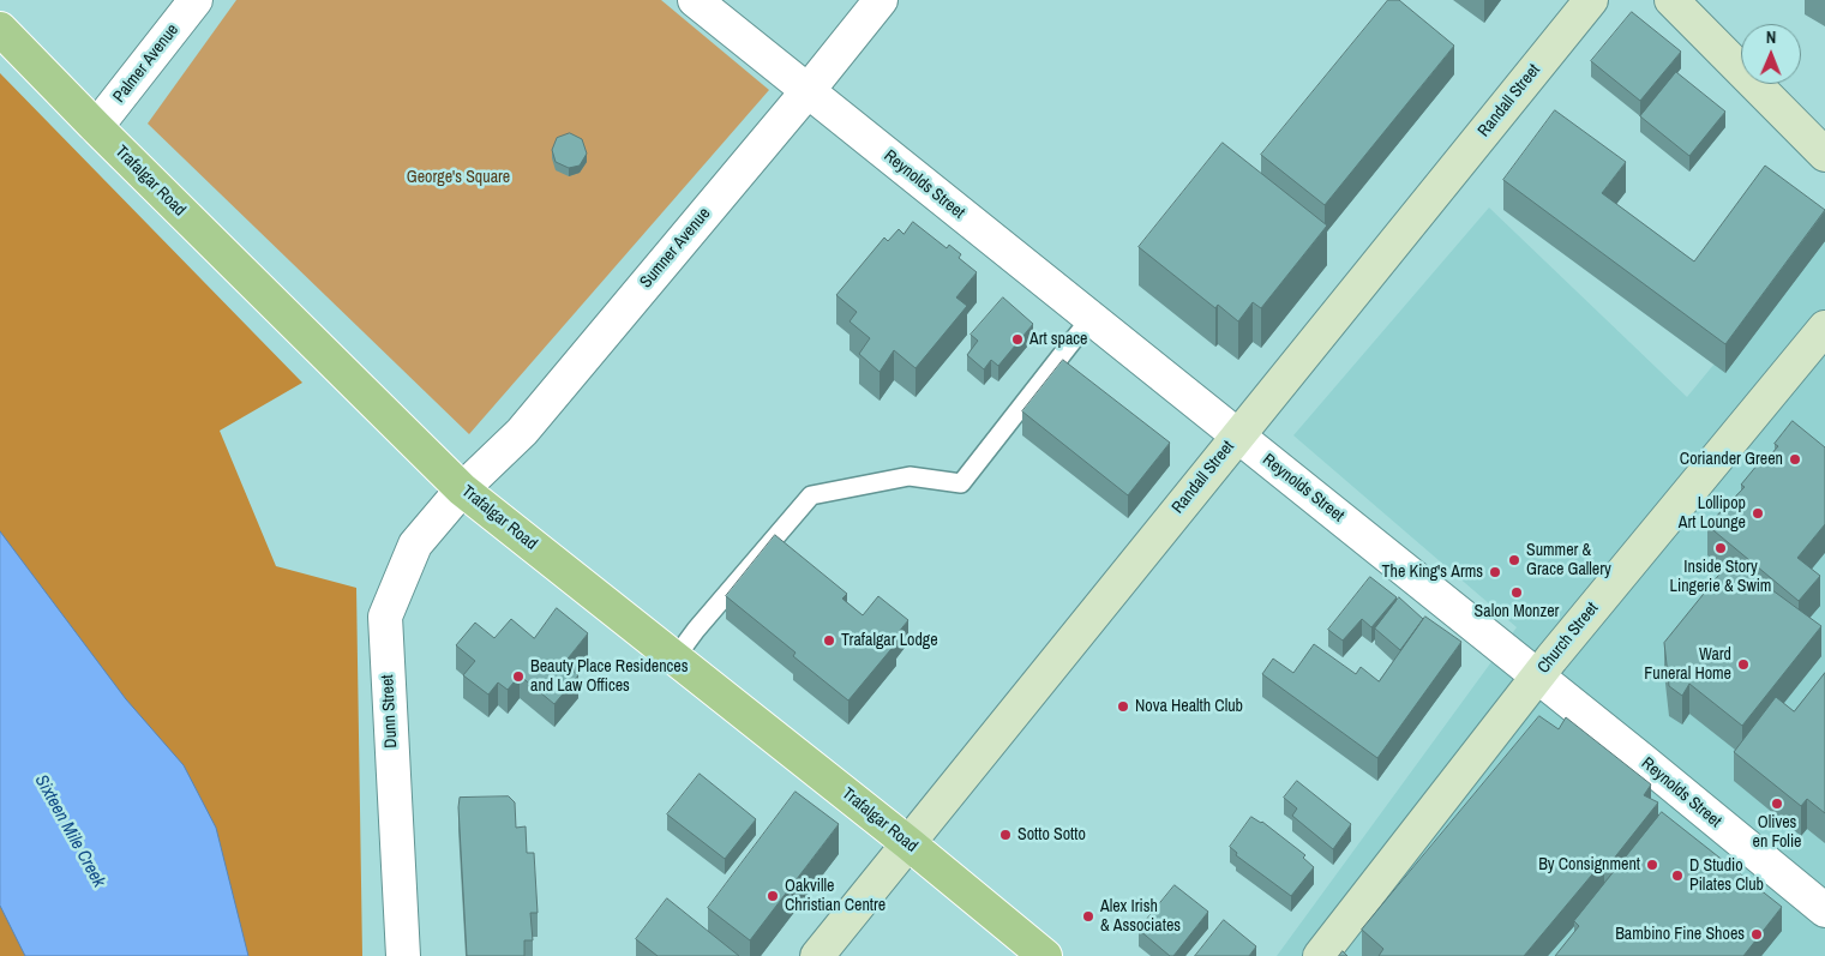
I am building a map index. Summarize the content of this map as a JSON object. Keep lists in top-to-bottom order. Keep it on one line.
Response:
{"streets":{"main road":["Trafalgar Road"],"street":["Palmer Avenue","Randall Street","Reynolds Street","Sumner Avenue","Church Street","Dunn Street"]},"crossings":[["Palmer Avenue","Trafalgar Road"],["Randall Street","Trafalgar Road"],["Randall Street","Reynolds Street"],["Trafalgar Road","Sumner Avenue"],["Trafalgar Road","Dunn Street"],["Reynolds Street","Sumner Avenue"],["Reynolds Street","Church Street"],["Sumner Avenue","Dunn Street"]],"water":["Sixteen Mile Creek"],"parks":["George's Square"],"places":["Art space","Coriander Green","Lollipop Art Lounge","Inside Story Lingerie & Swim","Summer & Grace Gallery","The King's Arms","Salon Monzer","Trafalgar Lodge","Ward Funeral Home","Beauty Place Residences and Law Offices","Nova Health Club","Olives en Folie","Sotto Sotto","By Consignment","D Studio Pilates Club","Oakville Christian Centre","Alex Irish & Associates","Bambino Fine Shoes"],"north":"top"}
